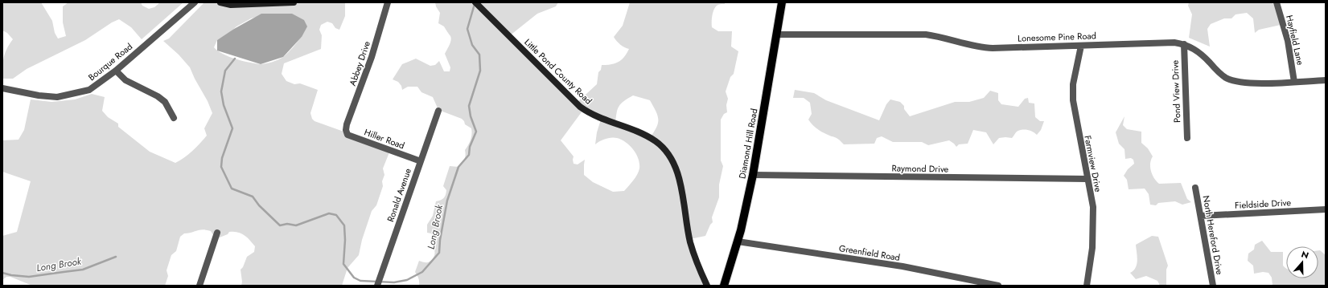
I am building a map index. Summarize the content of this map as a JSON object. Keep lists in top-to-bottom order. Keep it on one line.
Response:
{"streets":{"main road":["Diamond Hill Road"],"street":["Lonesome Pine Road","Hayfield Lane","Bourque Road","Abbey Drive","Little Pond County Road","Pond View Drive","Hiller Road","Farmview Drive","Raymond Drive","Ronald Avenue","Fieldside Drive","North Hereford Drive","Greenfield Road"]},"crossings":[["Lonesome Pine Road","Hayfield Lane"],["Lonesome Pine Road","Pond View Drive"],["Lonesome Pine Road","Diamond Hill Road"],["Lonesome Pine Road","Farmview Drive"],["Abbey Drive","Hiller Road"],["Hiller Road","Ronald Avenue"],["Diamond Hill Road","Raymond Drive"],["Diamond Hill Road","Greenfield Road"],["Farmview Drive","Raymond Drive"],["Fieldside Drive","North Hereford Drive"]],"water":["Long Brook"],"north":"top"}
